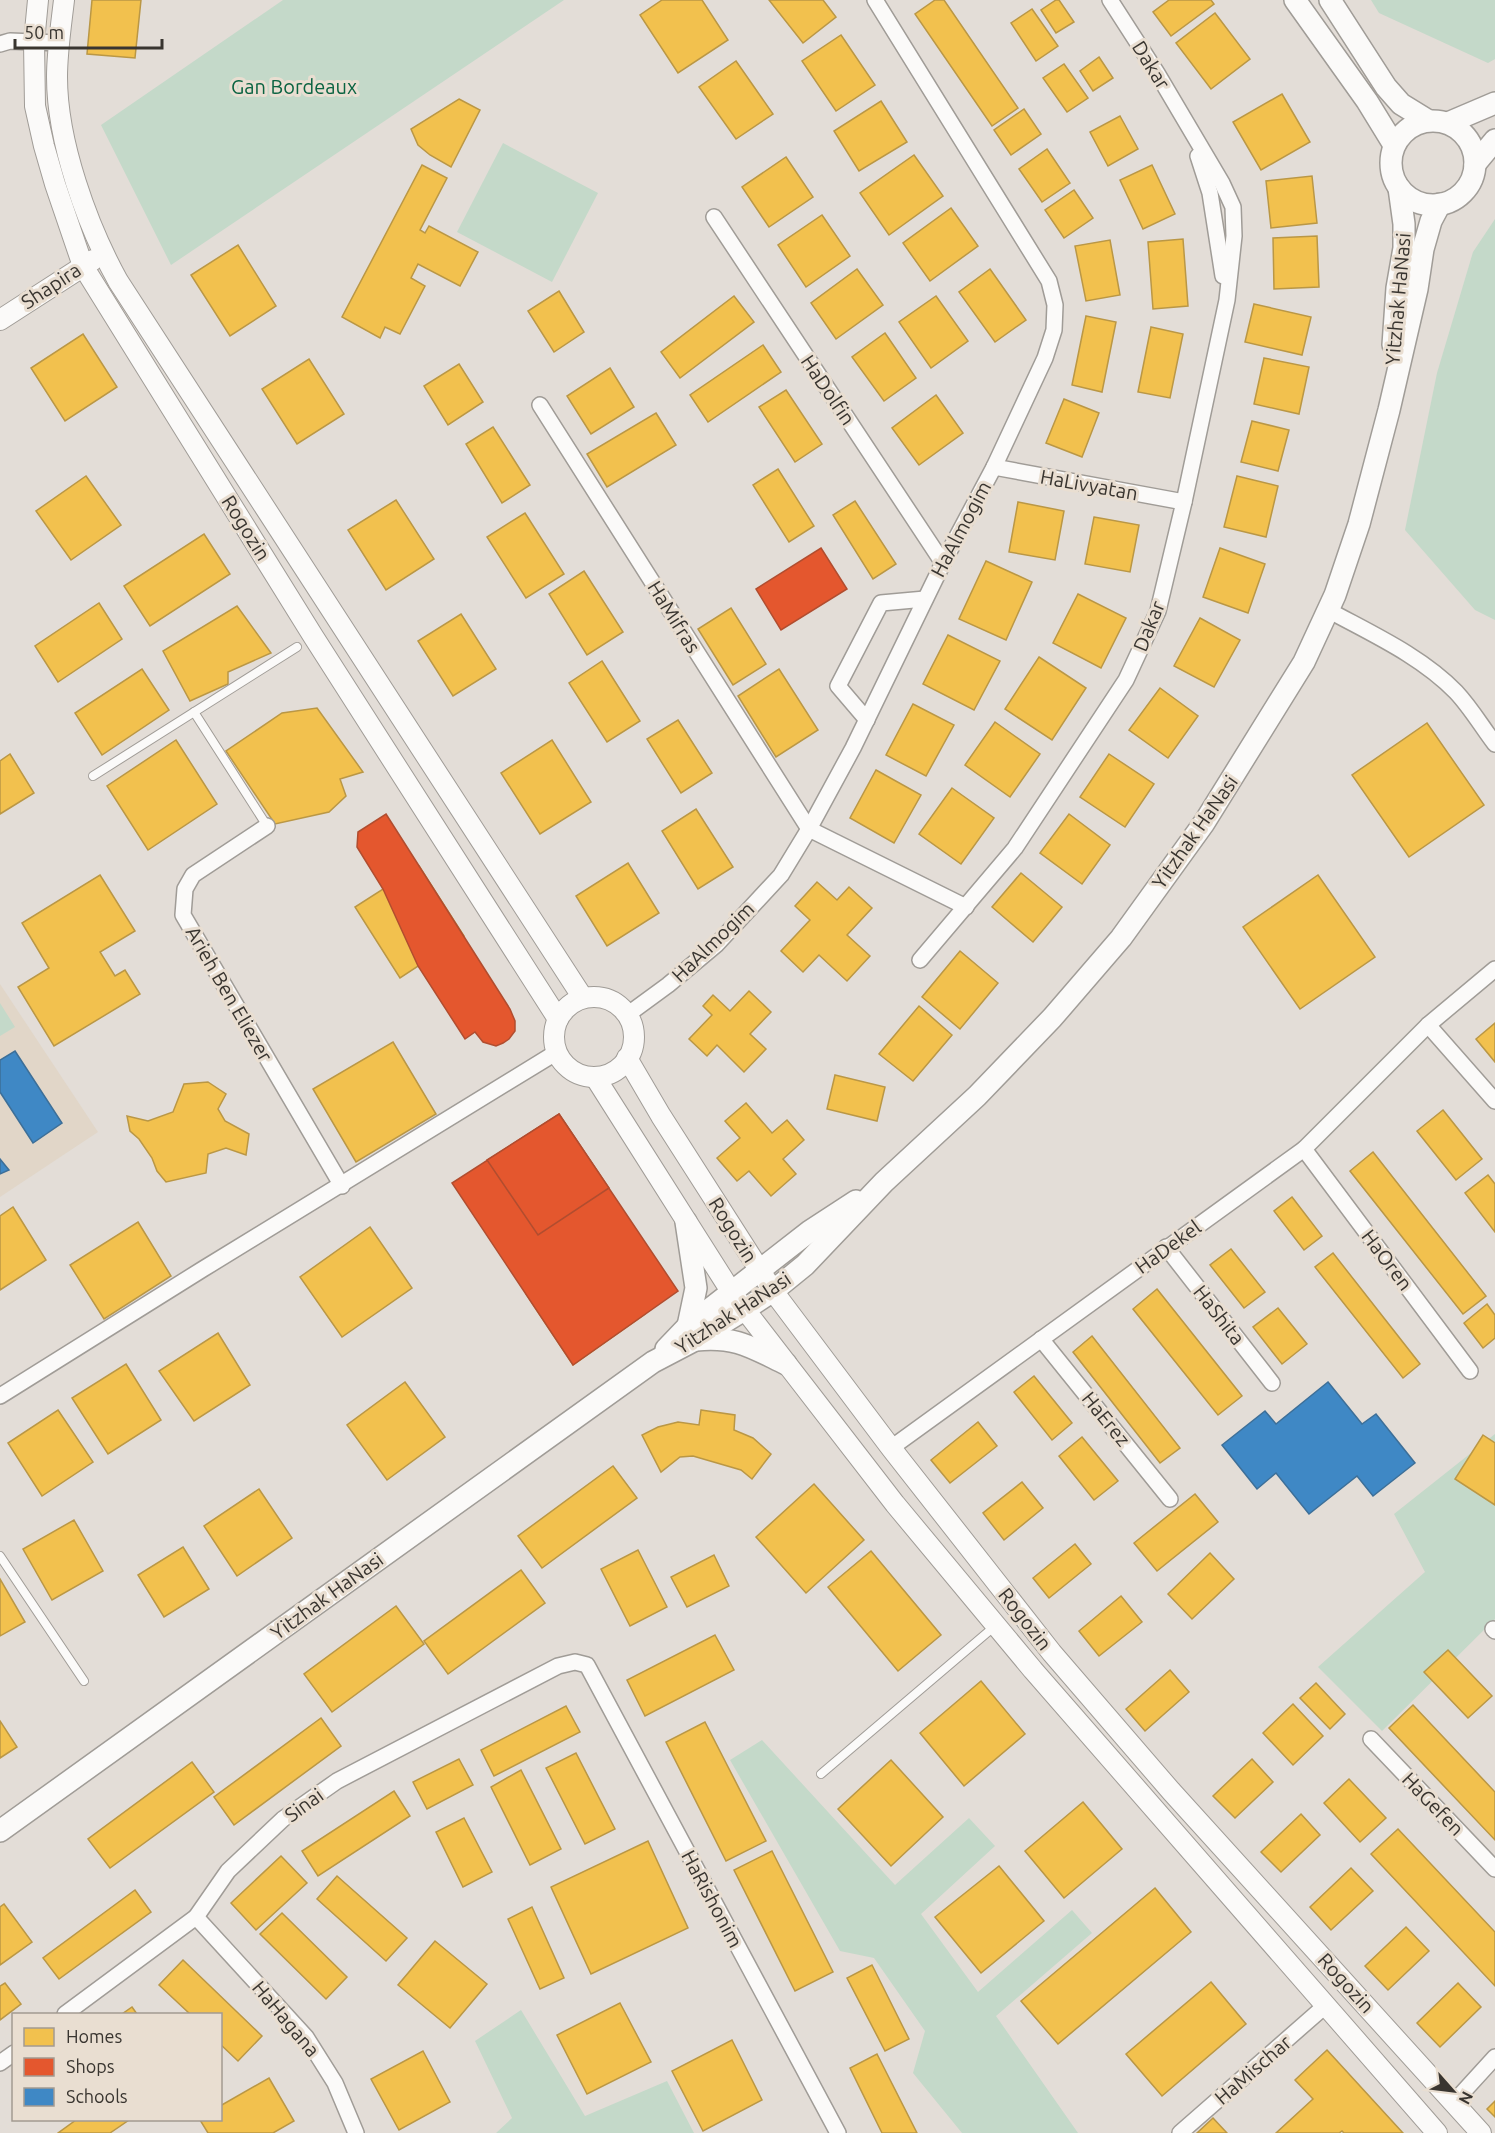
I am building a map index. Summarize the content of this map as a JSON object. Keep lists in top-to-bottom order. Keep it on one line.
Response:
{"streets":{"main road":["Yitzhak HaNasi"],"street":["Dakar","Shapira","HaDolfin","HaLivyatan","Rogozin","HaAlmogim","HaMifras","Arieh Ben Eliezer","HaDekel","HaOren","HaShita","HaErez","HaGefen","Sinai","HaRishonim","HaHagana","HaMischar"]},"crossings":[["Dakar","HaLivyatan"],["Shapira","Rogozin"],["Yitzhak HaNasi","Rogozin"],["HaDolfin","HaAlmogim"],["HaLivyatan","HaAlmogim"],["Rogozin","HaAlmogim"],["Rogozin","HaDekel"],["Rogozin","HaMischar"],["HaAlmogim","HaMifras"],["HaDekel","HaOren"],["HaDekel","HaShita"],["HaDekel","HaErez"],["Sinai","HaRishonim"],["Sinai","HaHagana"]],"parks":["Gan Bordeaux"],"legend":["Homes","Shops","Schools"],"scale_bar":"50 m","north":"bottom right"}
